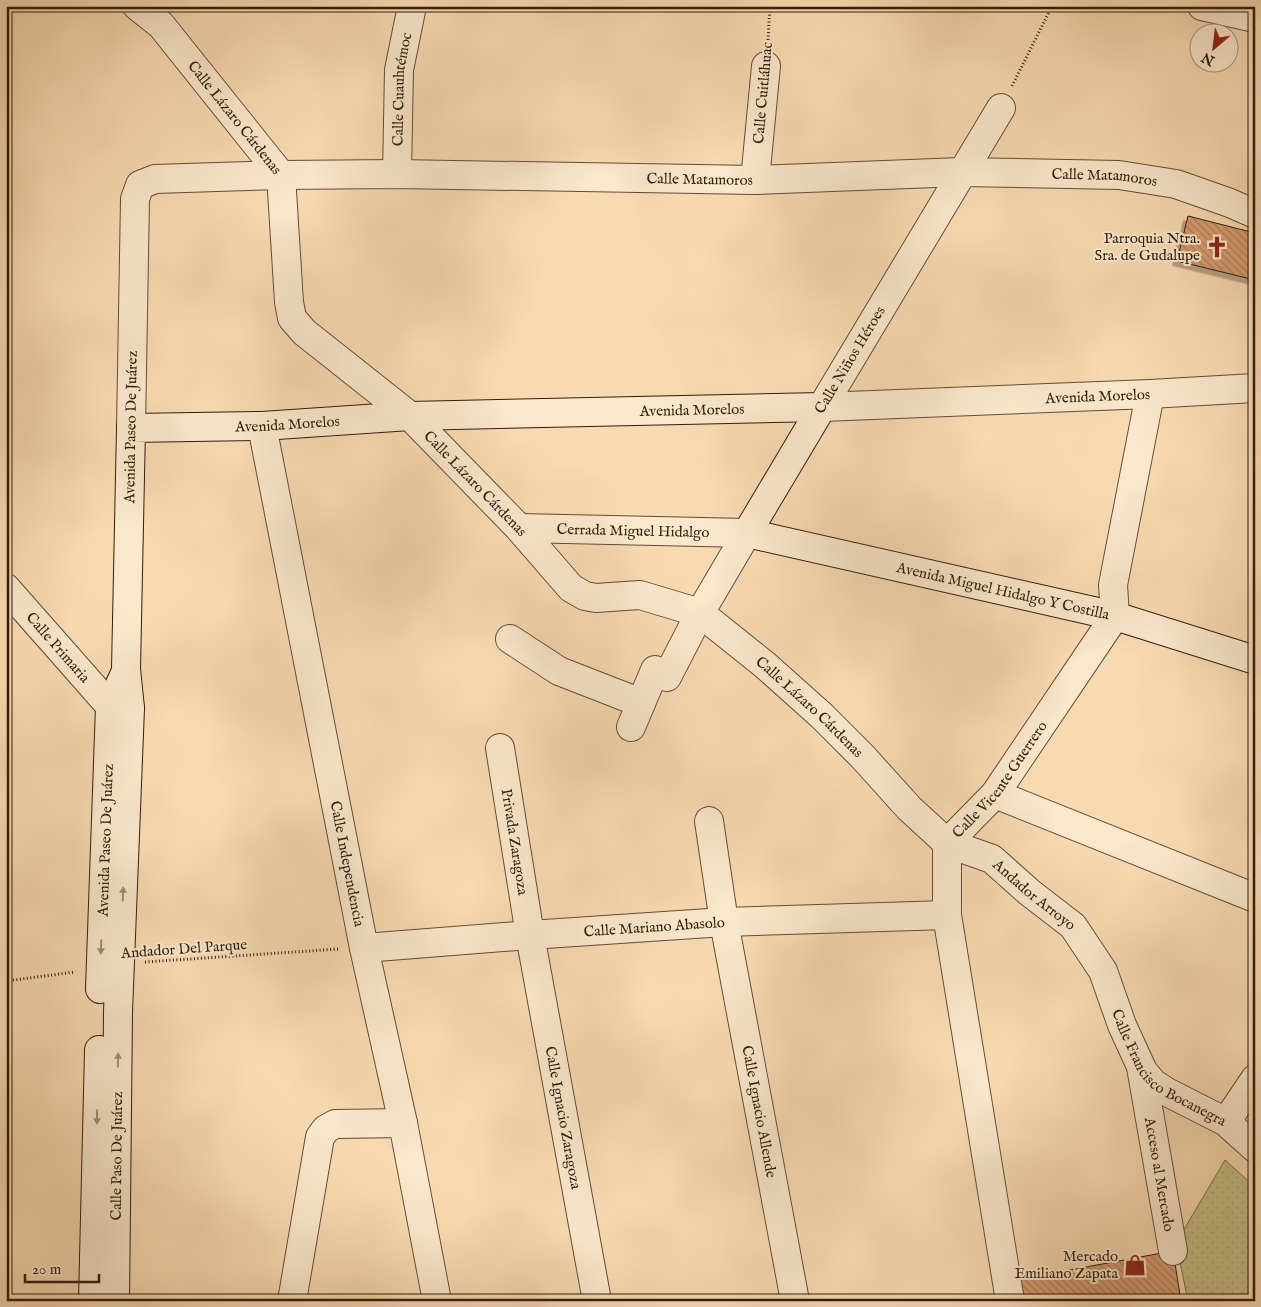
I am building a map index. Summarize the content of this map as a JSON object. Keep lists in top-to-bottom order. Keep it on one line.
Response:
{"streets":{"street":["Calle Cuauhtémoc","Calle Cuitláhuac","Calle Lázaro Cárdenas","Calle Matamoros","Calle Niños Héroes","Avenida Morelos","Avenida Paseo De Juárez","Cerrada Miguel Hidalgo","Avenida Miguel Hidalgo Y Costilla","Calle Primaria","Calle Vicente Guerrero","Privada Zaragoza","Calle Independencia","Andador Arroyo","Calle Mariano Abasolo","Calle Francisco Bocanegra","Calle Ignacio Allende","Calle Ignacio Zaragoza","Calle Paso De Juárez","Acceso al Mercado"],"path":["Andador Del Parque"]},"crossings":[["Calle Cuauhtémoc","Calle Matamoros"],["Calle Cuitláhuac","Calle Matamoros"],["Calle Lázaro Cárdenas","Calle Matamoros"],["Calle Lázaro Cárdenas","Calle Niños Héroes"],["Calle Lázaro Cárdenas","Avenida Morelos"],["Calle Lázaro Cárdenas","Cerrada Miguel Hidalgo"],["Calle Lázaro Cárdenas","Calle Vicente Guerrero"],["Calle Lázaro Cárdenas","Andador Arroyo"],["Calle Matamoros","Calle Niños Héroes"],["Calle Matamoros","Avenida Paseo De Juárez"],["Calle Niños Héroes","Avenida Morelos"],["Calle Niños Héroes","Cerrada Miguel Hidalgo"],["Calle Niños Héroes","Avenida Miguel Hidalgo Y Costilla"],["Avenida Morelos","Avenida Paseo De Juárez"],["Avenida Morelos","Calle Independencia"],["Avenida Paseo De Juárez","Calle Primaria"],["Avenida Paseo De Juárez","Andador Del Parque"],["Avenida Paseo De Juárez","Calle Paso De Juárez"],["Cerrada Miguel Hidalgo","Avenida Miguel Hidalgo Y Costilla"],["Avenida Miguel Hidalgo Y Costilla","Calle Vicente Guerrero"],["Calle Vicente Guerrero","Andador Arroyo"],["Calle Vicente Guerrero","Calle Mariano Abasolo"],["Privada Zaragoza","Calle Mariano Abasolo"],["Privada Zaragoza","Calle Ignacio Zaragoza"],["Calle Independencia","Calle Mariano Abasolo"],["Calle Independencia","Andador Del Parque"],["Andador Arroyo","Calle Francisco Bocanegra"],["Calle Mariano Abasolo","Andador Del Parque"],["Calle Mariano Abasolo","Calle Ignacio Allende"],["Calle Mariano Abasolo","Calle Ignacio Zaragoza"],["Calle Francisco Bocanegra","Acceso al Mercado"]],"places":{"church":["Parroquia Ntra. Sra. de Gudalupe"],"shop":["Mercado Emiliano Zapata"]},"scale_bar":"20 m","north":"bottom left"}
